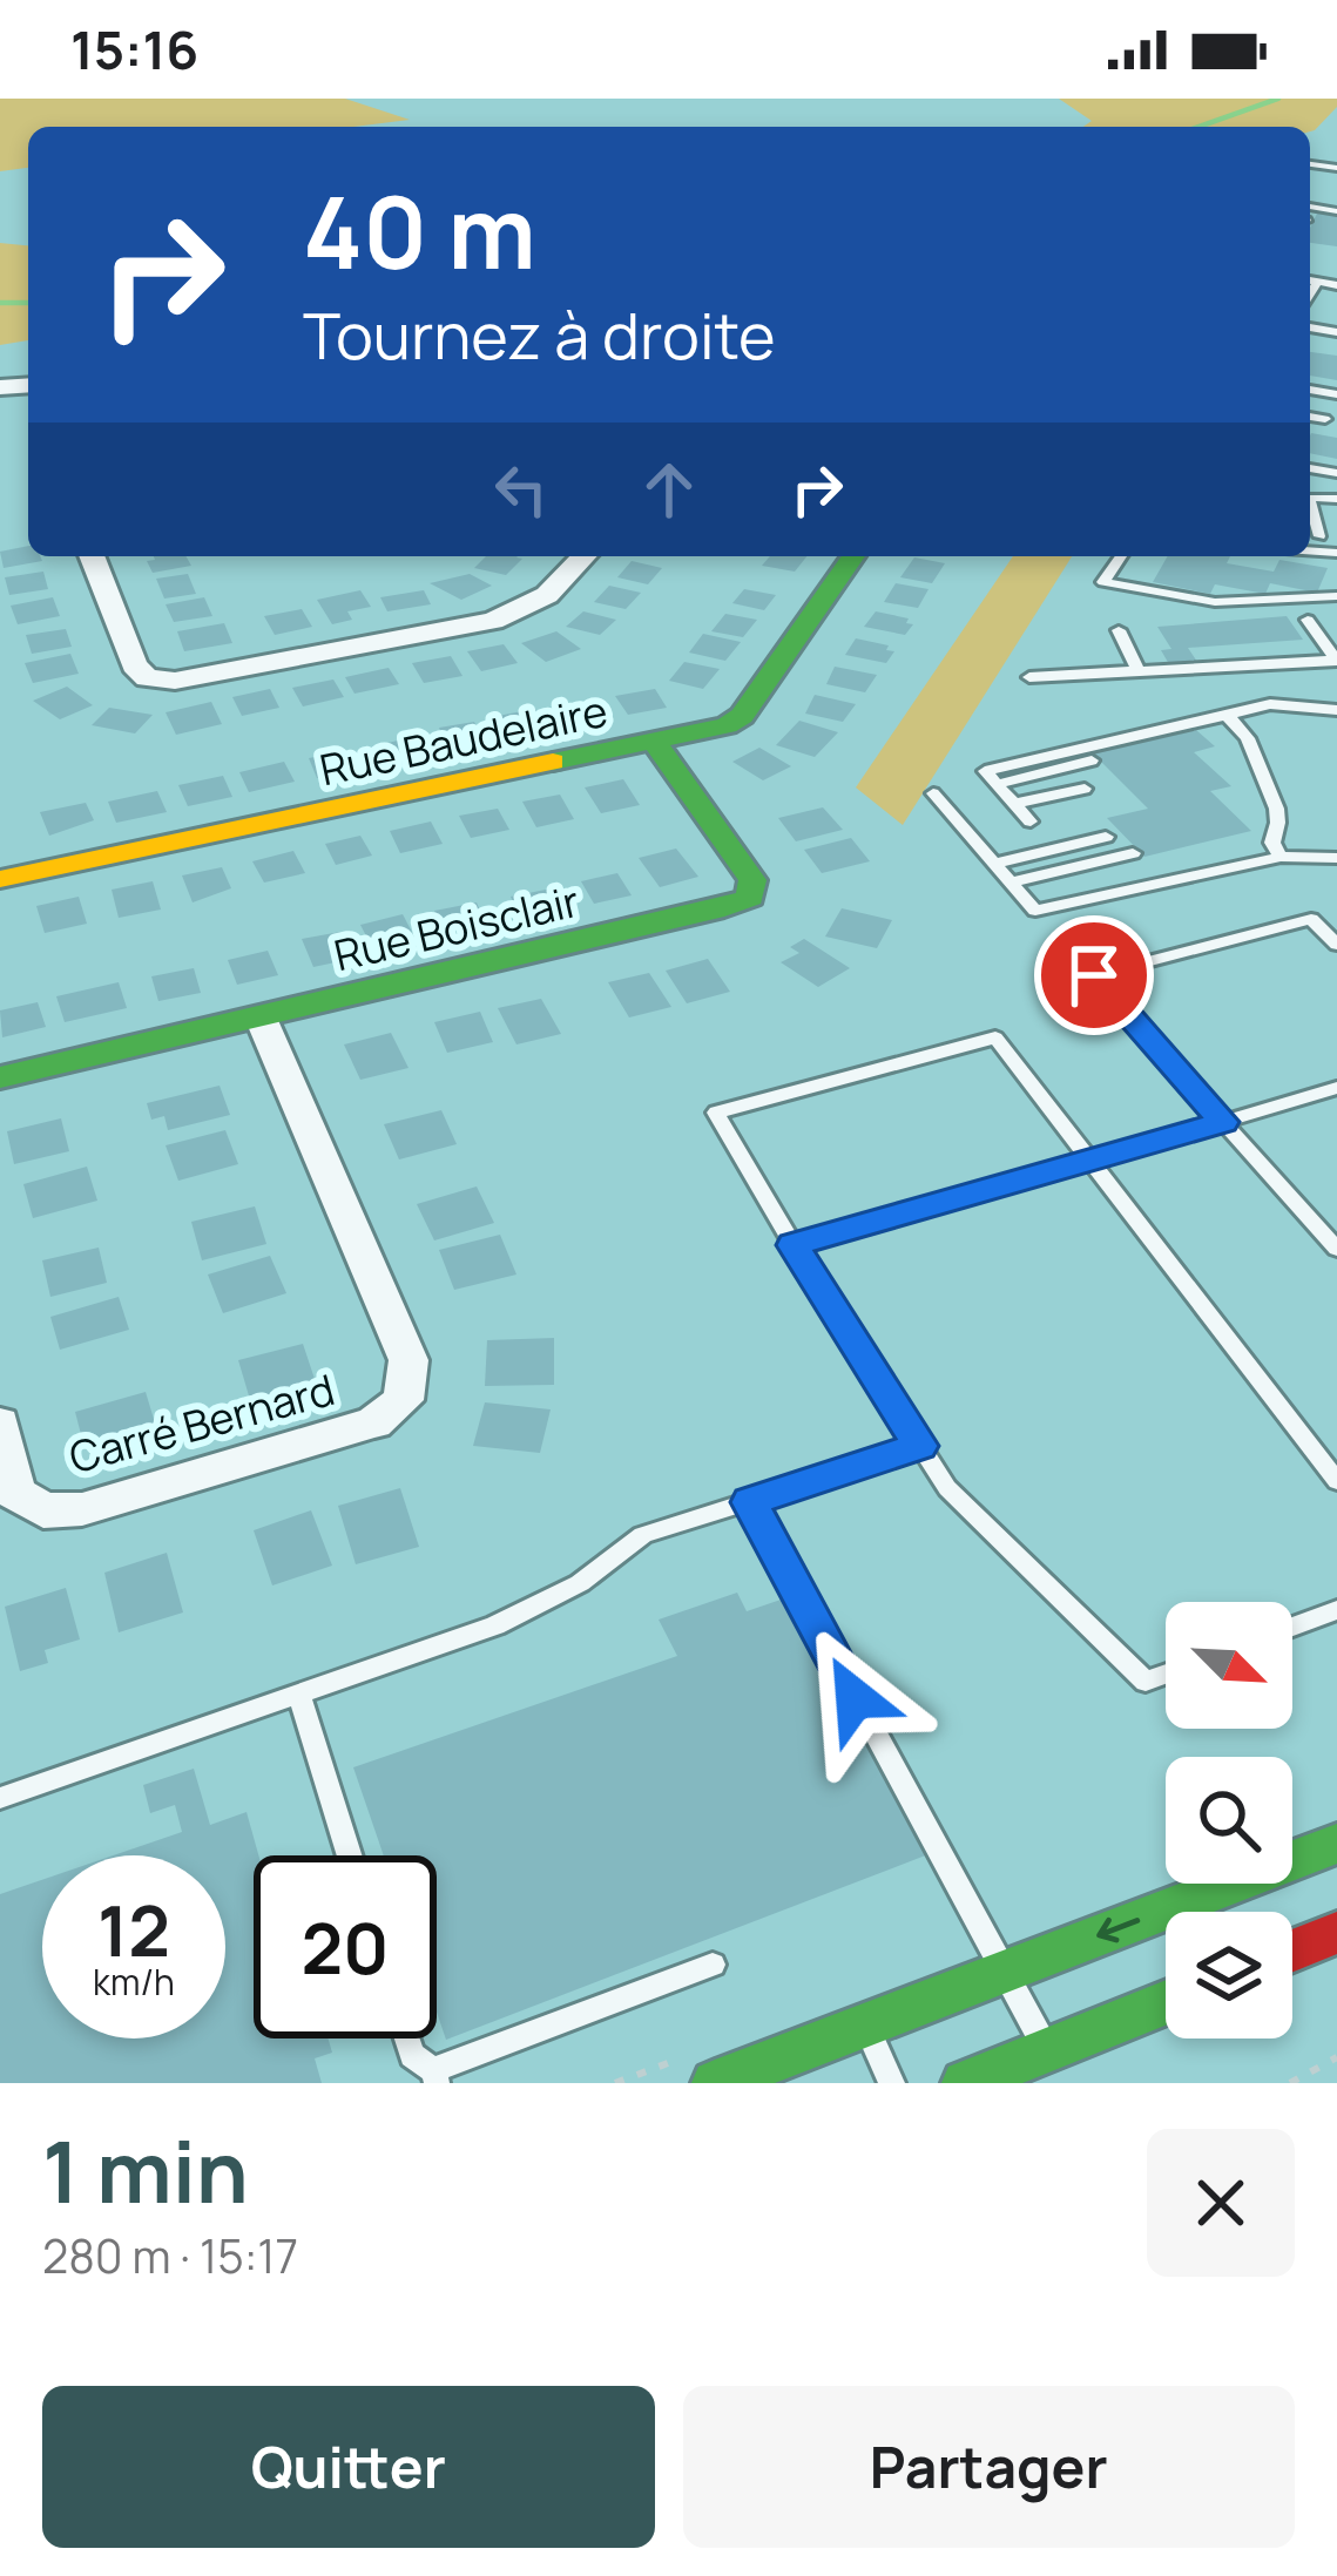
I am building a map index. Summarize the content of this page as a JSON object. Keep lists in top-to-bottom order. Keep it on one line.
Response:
{"streets":{"street":["Rue Baudelaire","Rue Boisclair","Carré Bernard"]},"crossings":[["Rue Baudelaire","Rue Boisclair"],["Rue Boisclair","Carré Bernard"]],"north":"bottom right","page":{"status":"15:16","turn":["40 m","Tournez à droite"],"speed":"12 km/h","limit":"20","heading":["1 min","280 m · 15:17"],"buttons":["Quitter","Partager"]}}
